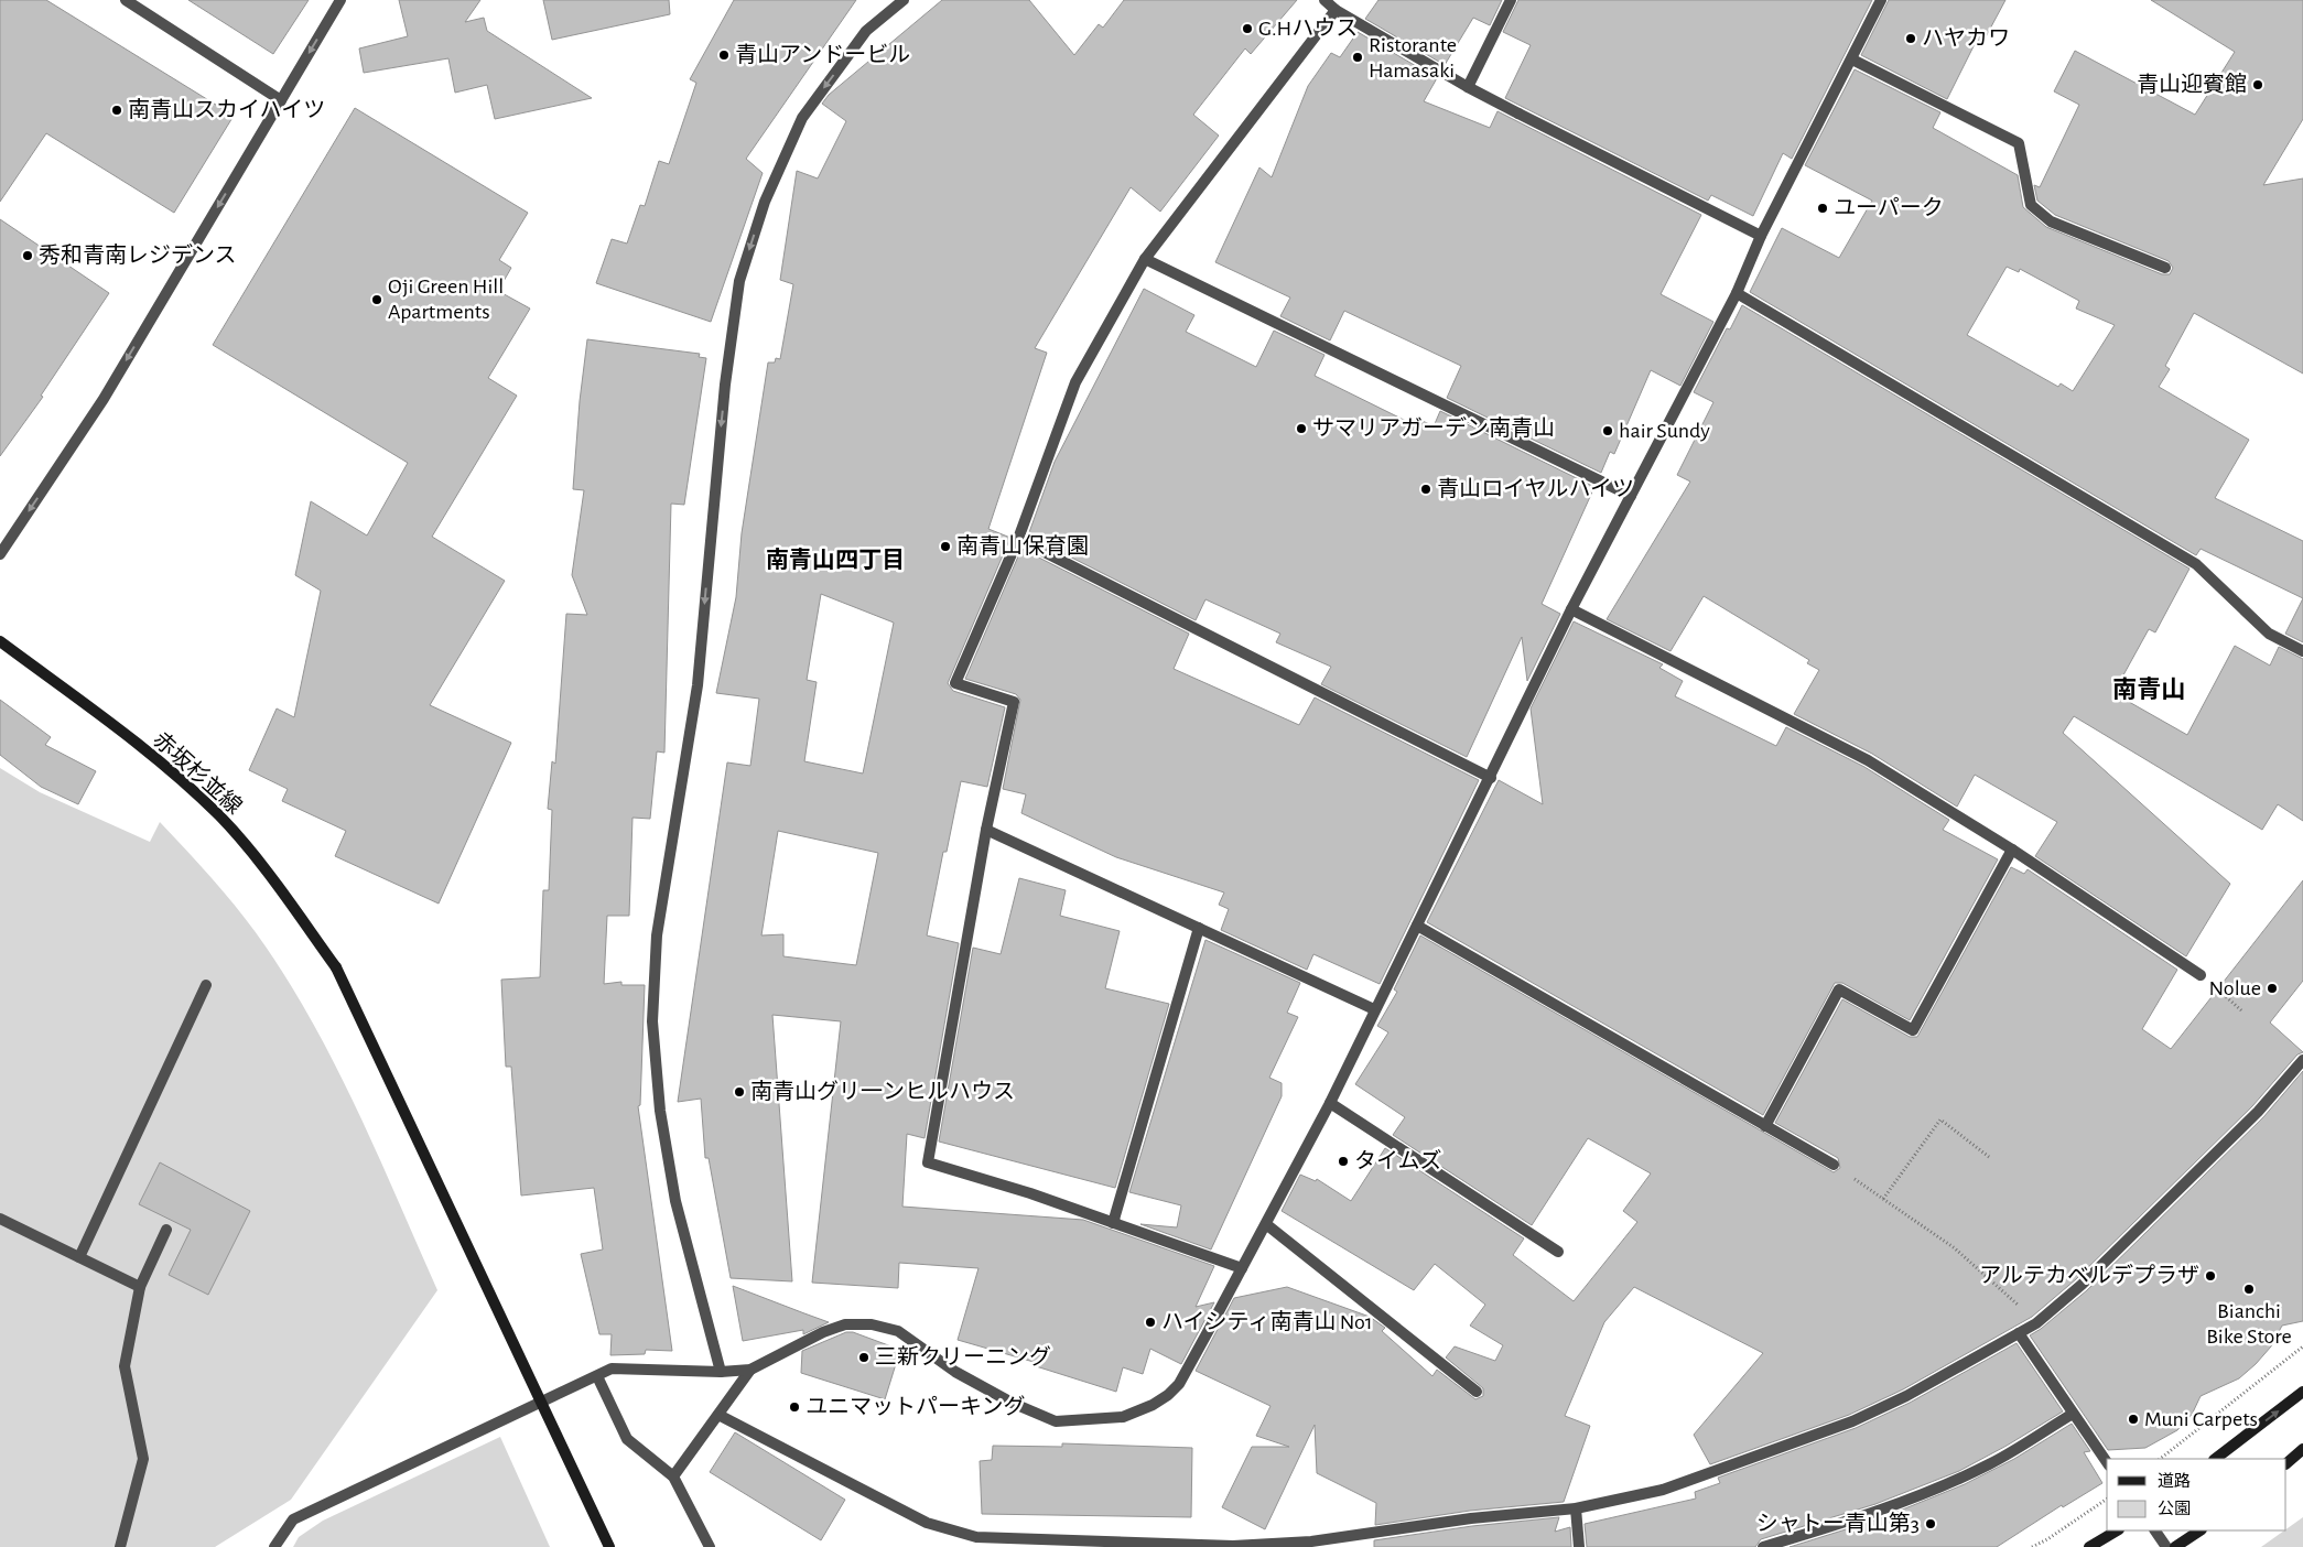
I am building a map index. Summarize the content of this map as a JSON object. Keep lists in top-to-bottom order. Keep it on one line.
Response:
{"streets":{"main road":["赤坂杉並線"]},"districts":["南青山四丁目","南青山"],"places":["G.Hハウス","ハヤカワ","青山アンドービル","Ristorante Hamasaki","青山迎賓館","南青山スカイハイツ","ユーパーク","秀和青南レジデンス","Oji Green Hill Apartments","サマリアガーデン南青山","hair Sundy","青山ロイヤルハイツ","南青山保育園","Nolue","南青山グリ一ンヒルハウス","タイムズ","アルテカベルデプラザ","Bianchi Bike Store","ハイシティ南青山 No1","三新クリーニング","ユニマットパーキング","Muni Carpets","シャトー青山第3"],"legend":["道路","公園"]}
